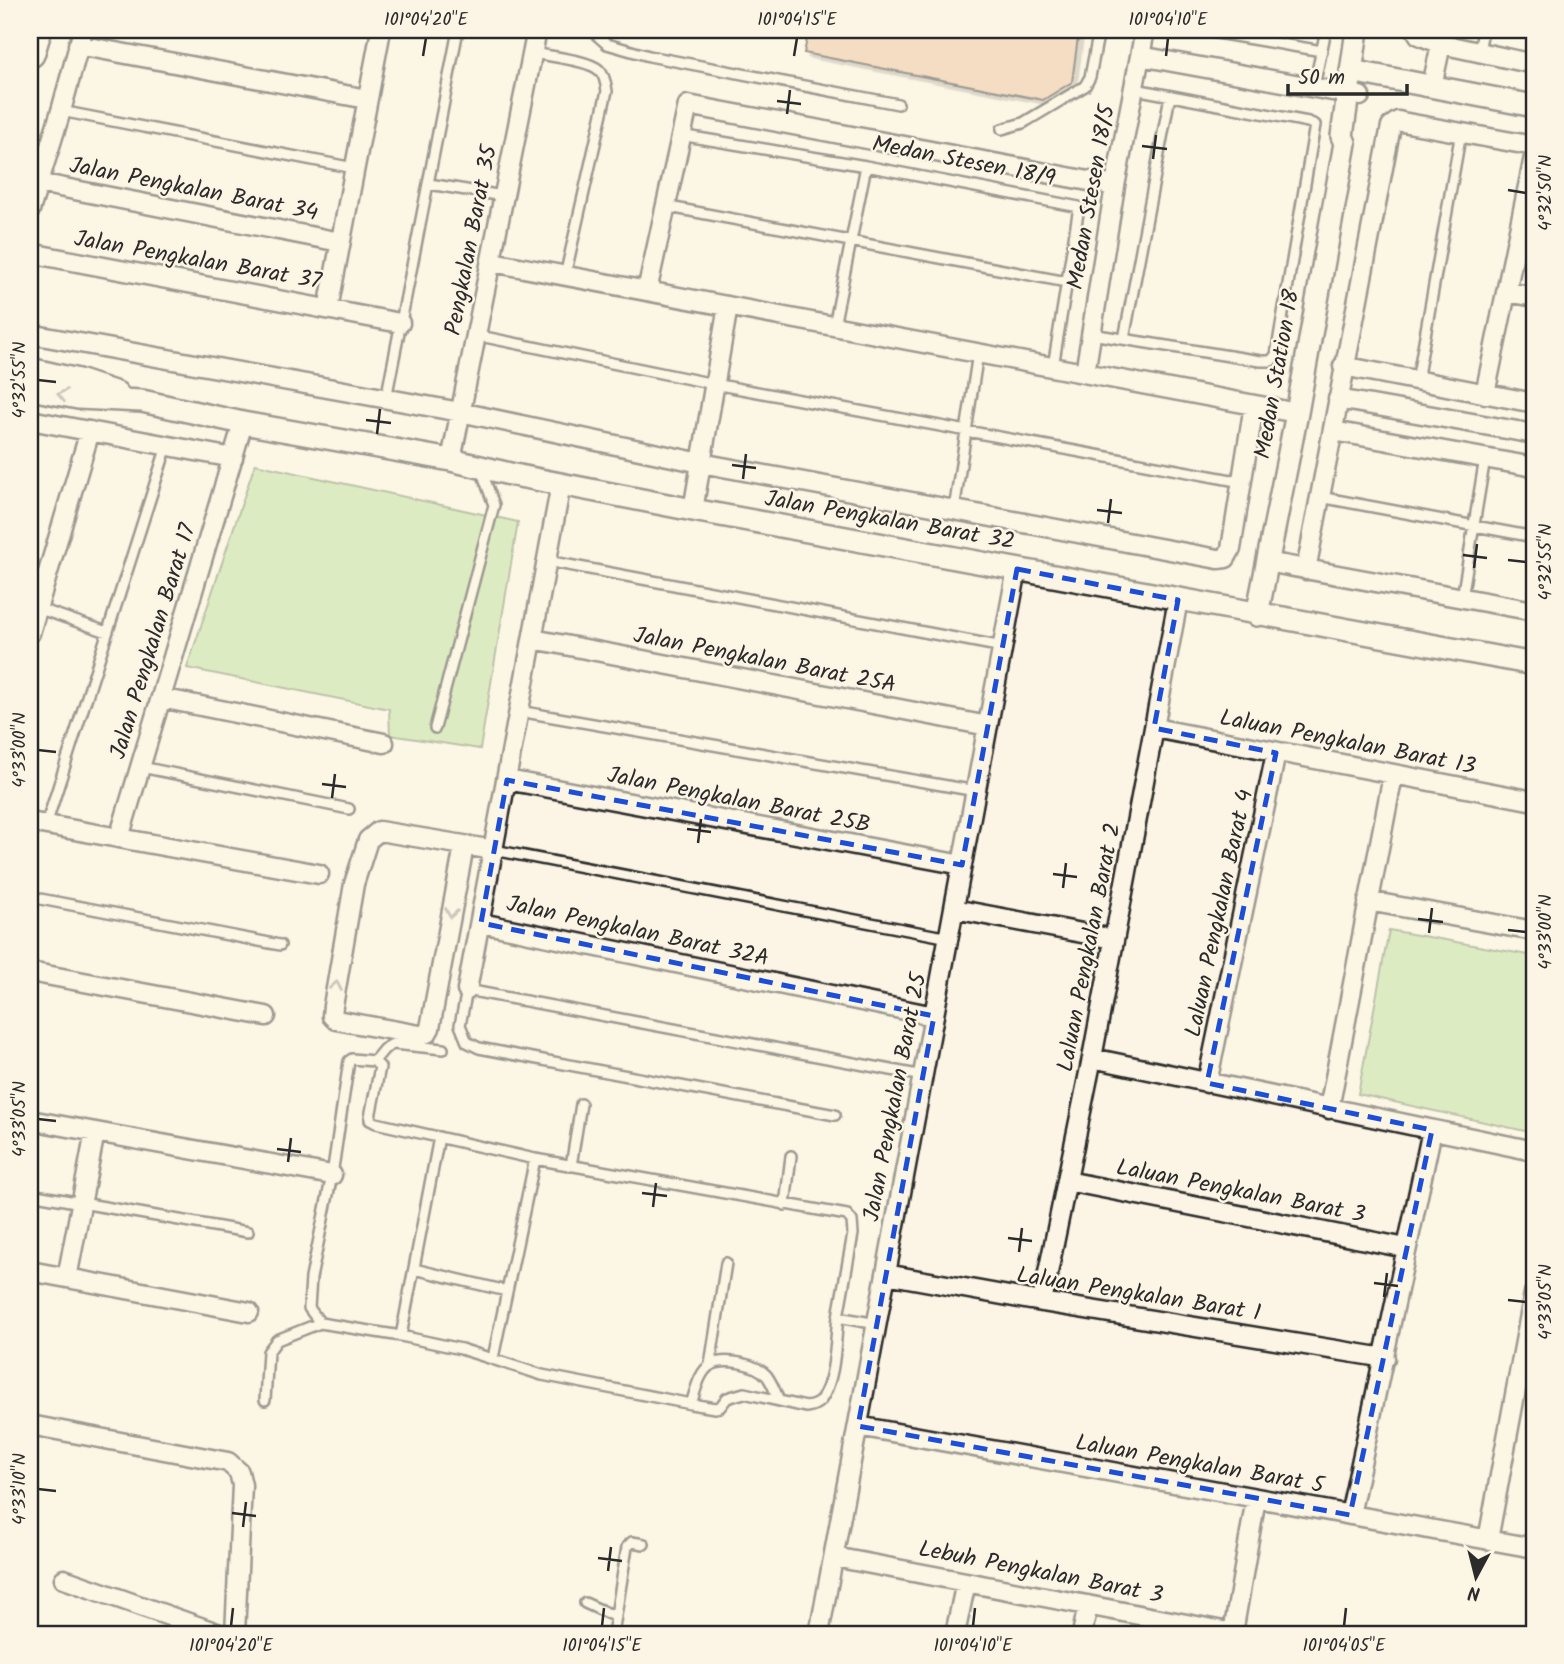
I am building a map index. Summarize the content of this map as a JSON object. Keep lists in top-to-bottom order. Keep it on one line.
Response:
{"streets":{"street":["Medan Stesen 18/9","Jalan Pengkalan Barat 34","Medan Stesen 18/5","Pengkalan Barat 35","Jalan Pengkalan Barat 37","Medan Station 18","Jalan Pengkalan Barat 32","Jalan Pengkalan Barat 17","Jalan Pengkalan Barat 25A","Laluan Pengkalan Barat 13","Jalan Pengkalan Barat 25B","Laluan Pengkalan Barat 4","Jalan Pengkalan Barat 32A","Laluan Pengkalan Barat 2","Jalan Pengkalan Barat 25","Laluan Pengkalan Barat 3","Laluan Pengkalan Barat 1","Laluan Pengkalan Barat 5","Lebuh Pengkalan Barat 3"]},"crossings":[["Medan Stesen 18/9","Medan Stesen 18/5"],["Jalan Pengkalan Barat 34","Jalan Pengkalan Barat 37"],["Pengkalan Barat 35","Jalan Pengkalan Barat 32"],["Medan Station 18","Jalan Pengkalan Barat 32"],["Jalan Pengkalan Barat 32","Jalan Pengkalan Barat 17"],["Jalan Pengkalan Barat 32","Jalan Pengkalan Barat 32A"],["Jalan Pengkalan Barat 32","Laluan Pengkalan Barat 2"],["Jalan Pengkalan Barat 32","Jalan Pengkalan Barat 25"],["Jalan Pengkalan Barat 25A","Jalan Pengkalan Barat 32A"],["Jalan Pengkalan Barat 25A","Jalan Pengkalan Barat 25"],["Laluan Pengkalan Barat 13","Laluan Pengkalan Barat 4"],["Laluan Pengkalan Barat 13","Laluan Pengkalan Barat 2"],["Jalan Pengkalan Barat 25B","Jalan Pengkalan Barat 32A"],["Jalan Pengkalan Barat 25B","Jalan Pengkalan Barat 25"],["Jalan Pengkalan Barat 32A","Jalan Pengkalan Barat 25"],["Laluan Pengkalan Barat 2","Laluan Pengkalan Barat 3"],["Laluan Pengkalan Barat 2","Laluan Pengkalan Barat 1"],["Jalan Pengkalan Barat 25","Laluan Pengkalan Barat 1"],["Jalan Pengkalan Barat 25","Laluan Pengkalan Barat 5"],["Jalan Pengkalan Barat 25","Lebuh Pengkalan Barat 3"]],"scale_bar":"50 m","north":"bottom","coordinates":["101°04'20\"E","101°04'15\"E","101°04'10\"E","4°32'50\"N","4°32'55\"N","4°33'00\"N","4°33'05\"N","4°33'10\"N","101°04'05\"E"]}
